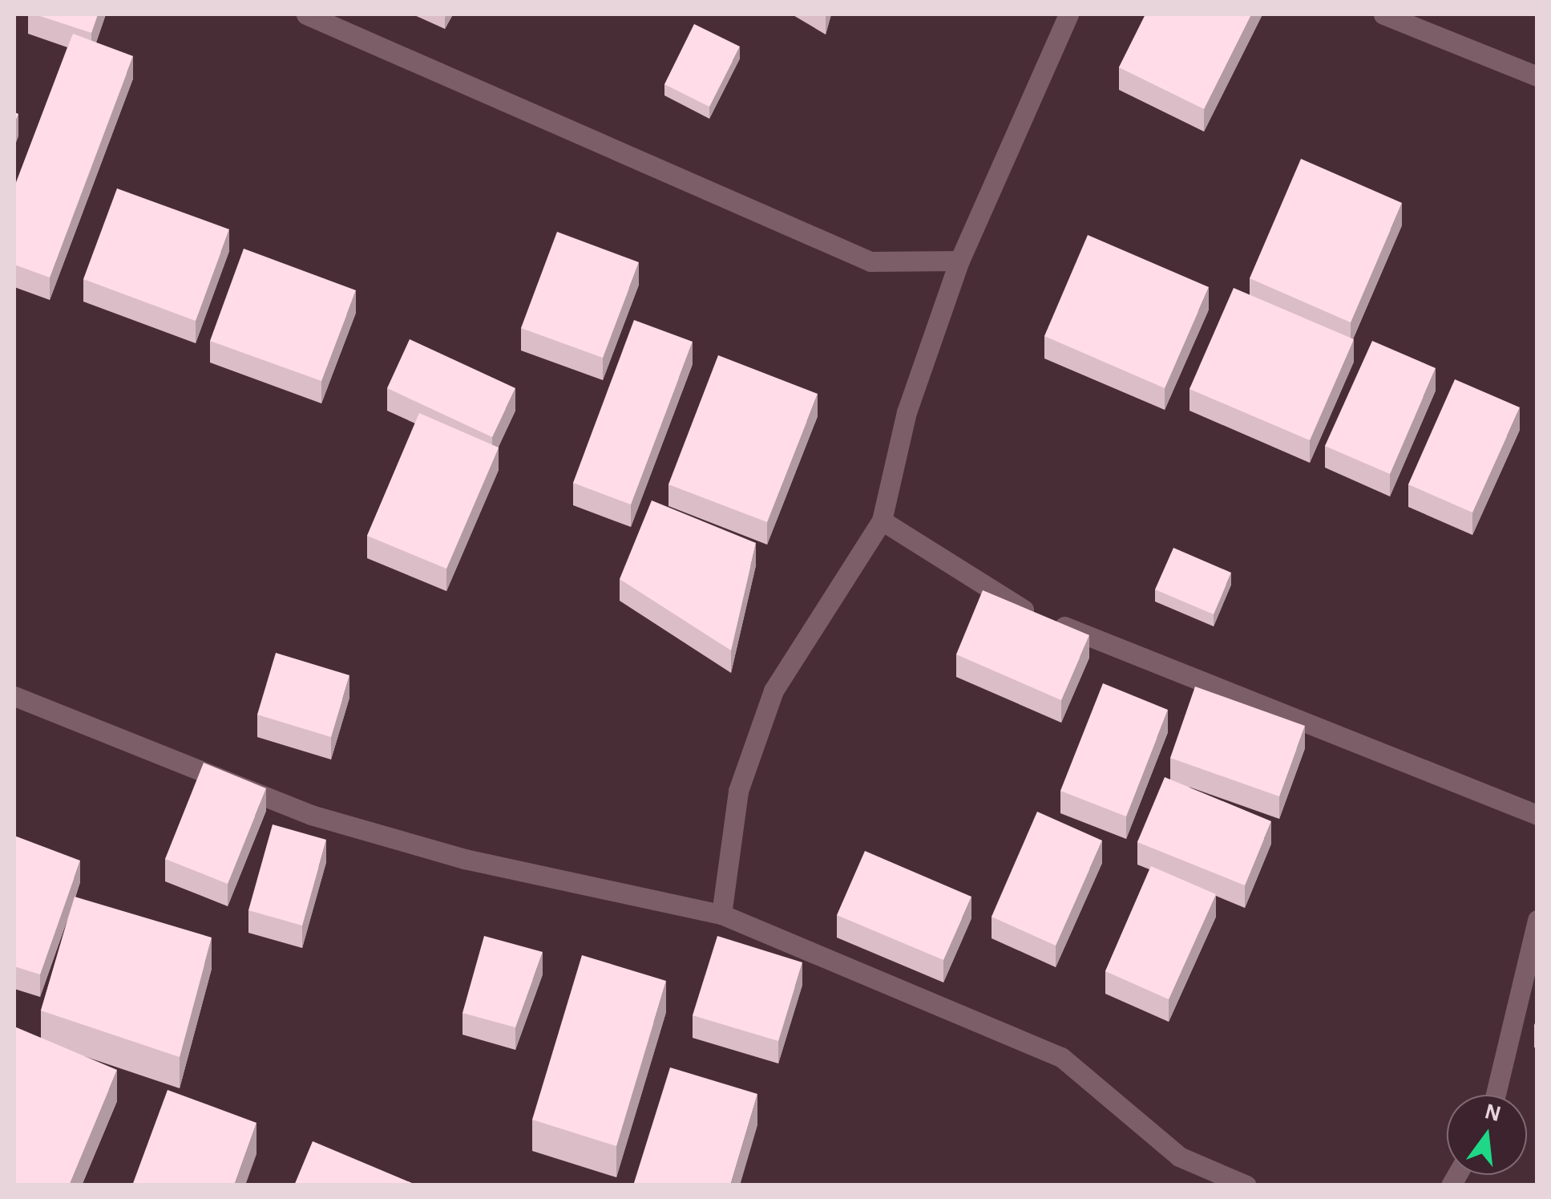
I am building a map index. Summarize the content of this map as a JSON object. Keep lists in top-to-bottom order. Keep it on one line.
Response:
{"north":"top"}
